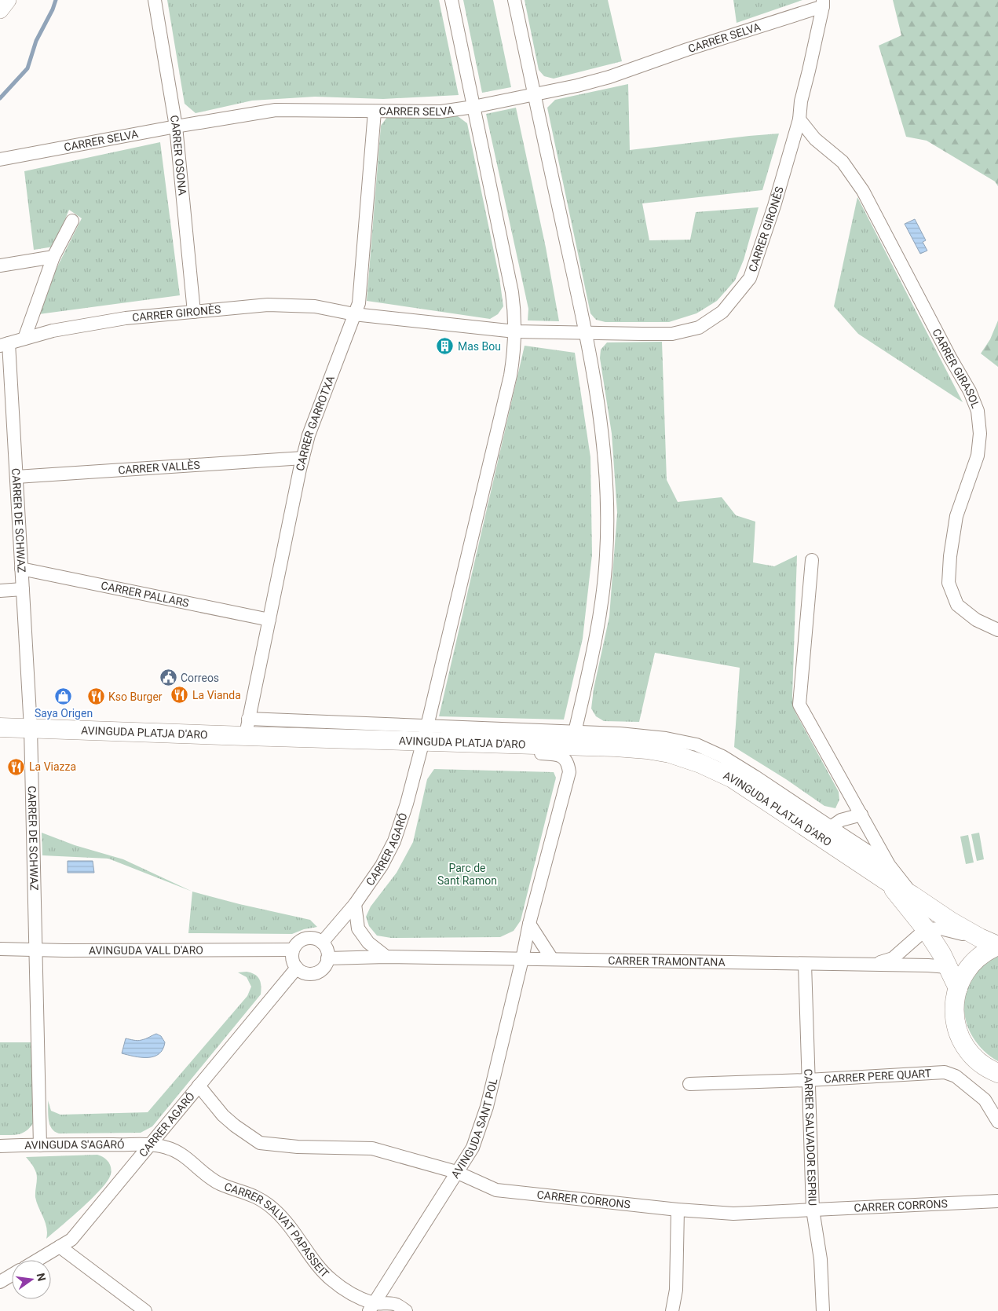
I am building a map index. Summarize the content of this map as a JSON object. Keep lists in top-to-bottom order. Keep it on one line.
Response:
{"streets":{"main road":["AVINGUDA PLATJA D'ARO"],"street":["CARRER SELVA","CARRER OSONA","CARRER GIRONÈS","CARRER GIRASOL","CARRER GARROTXA","CARRER VALLÈS","CARRER DE SCHWAZ","CARRER PALLARS","CARRER AGARÓ","AVINGUDA VALL D'ARO","CARRER TRAMONTANA","CARRER PERE QUART","AVINGUDA SANT POL","CARRER SALVADOR ESPRIU","AVINGUDA S'AGARÓ","CARRER CORRONS","CARRER SALVAT PAPASSEIT"]},"crossings":[["CARRER SELVA","CARRER OSONA"],["CARRER SELVA","CARRER GIRONÈS"],["CARRER SELVA","CARRER GARROTXA"],["CARRER SELVA","CARRER AGARÓ"],["CARRER OSONA","CARRER GIRONÈS"],["CARRER GIRONÈS","CARRER GIRASOL"],["CARRER GIRONÈS","CARRER GARROTXA"],["CARRER GIRONÈS","CARRER DE SCHWAZ"],["CARRER GIRONÈS","CARRER AGARÓ"],["CARRER GARROTXA","CARRER VALLÈS"],["CARRER GARROTXA","CARRER PALLARS"],["CARRER GARROTXA","AVINGUDA PLATJA D'ARO"],["CARRER VALLÈS","CARRER DE SCHWAZ"],["CARRER DE SCHWAZ","CARRER PALLARS"],["CARRER DE SCHWAZ","AVINGUDA PLATJA D'ARO"],["CARRER DE SCHWAZ","AVINGUDA VALL D'ARO"],["CARRER DE SCHWAZ","AVINGUDA S'AGARÓ"],["AVINGUDA PLATJA D'ARO","CARRER AGARÓ"],["AVINGUDA PLATJA D'ARO","AVINGUDA SANT POL"],["CARRER AGARÓ","AVINGUDA VALL D'ARO"],["CARRER AGARÓ","CARRER TRAMONTANA"],["CARRER AGARÓ","AVINGUDA S'AGARÓ"],["CARRER AGARÓ","CARRER CORRONS"],["CARRER AGARÓ","CARRER SALVAT PAPASSEIT"],["AVINGUDA VALL D'ARO","CARRER TRAMONTANA"],["CARRER TRAMONTANA","AVINGUDA SANT POL"],["CARRER TRAMONTANA","CARRER SALVADOR ESPRIU"],["CARRER PERE QUART","CARRER SALVADOR ESPRIU"],["AVINGUDA SANT POL","CARRER CORRONS"],["AVINGUDA SANT POL","CARRER SALVAT PAPASSEIT"],["CARRER SALVADOR ESPRIU","CARRER CORRONS"],["AVINGUDA S'AGARÓ","CARRER SALVAT PAPASSEIT"]],"parks":["Parc de Sant Ramon"],"places":{"building":["Mas Bou"],"public building":["Correos"],"restaurant":["La Vianda","Kso Burger","La Viazza"],"shop":["Saya Origen"]},"north":"right"}
